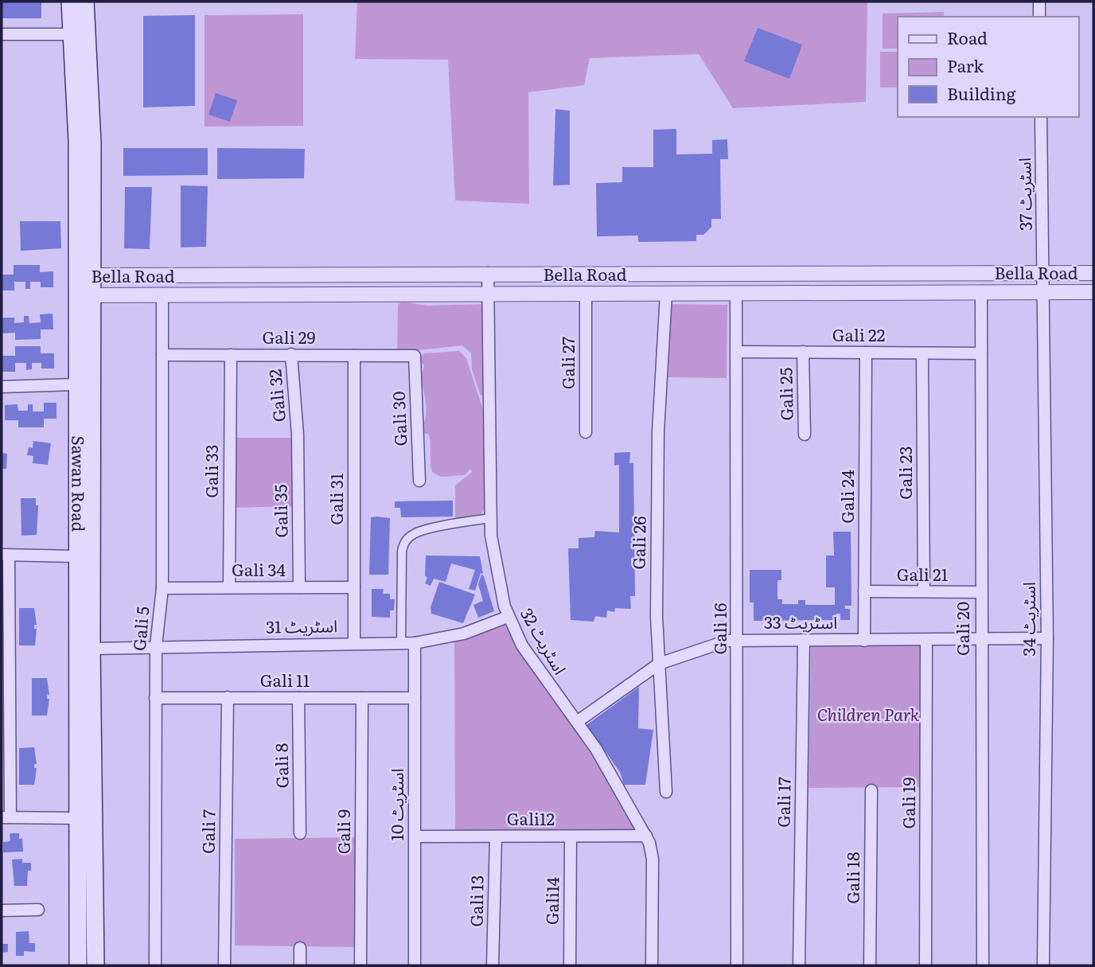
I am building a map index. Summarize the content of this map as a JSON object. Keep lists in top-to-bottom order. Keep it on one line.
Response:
{"streets":{"main road":["Sawan Road"],"street":["اسٹریٹ 37","Bella Road","Gali 22","Gali 29","Gali 27","Gali 25","Gali 32","Gali 30","Gali 33","Gali 23","Gali 24","Gali 31","Gali 35","Gali 26","Gali 34","Gali 21","اسٹریٹ 34","اسٹریٹ 33","اسٹریٹ 31","Gali 5","Gali 16","Gali 20","اسٹریٹ 32","Gali 11","Gali 8","Gali 17","Gali 19","اسٹریٹ 10","Gali12","Gali 7","Gali 9","Gali 18","Gali 13","Gali14"]},"crossings":[["اسٹریٹ 37","Bella Road"],["اسٹریٹ 37","اسٹریٹ 34"],["Bella Road","Gali 27"],["Bella Road","Sawan Road"],["Bella Road","Gali 26"],["Bella Road","اسٹریٹ 34"],["Bella Road","Gali 5"],["Bella Road","Gali 16"],["Bella Road","Gali 20"],["Bella Road","اسٹریٹ 32"],["Gali 22","Gali 25"],["Gali 22","Gali 23"],["Gali 22","Gali 24"],["Gali 22","Gali 16"],["Gali 22","Gali 20"],["Gali 29","Gali 32"],["Gali 29","Gali 30"],["Gali 29","Gali 33"],["Gali 29","Gali 31"],["Gali 29","Gali 5"],["Gali 32","Gali 35"],["Gali 33","Gali 34"],["Gali 23","Gali 21"],["Sawan Road","اسٹریٹ 31"],["Gali 24","Gali 21"],["Gali 24","اسٹریٹ 33"],["Gali 31","Gali 34"],["Gali 31","اسٹریٹ 31"],["Gali 35","Gali 34"],["Gali 26","اسٹریٹ 33"],["Gali 34","Gali 5"],["Gali 21","Gali 20"],["اسٹریٹ 34","اسٹریٹ 33"],["اسٹریٹ 33","Gali 16"],["اسٹریٹ 33","Gali 20"],["اسٹریٹ 33","اسٹریٹ 32"],["اسٹریٹ 33","Gali 17"],["اسٹریٹ 33","Gali 19"],["اسٹریٹ 31","Gali 5"],["اسٹریٹ 31","اسٹریٹ 32"],["اسٹریٹ 31","اسٹریٹ 10"],["Gali 5","Gali 11"],["اسٹریٹ 32","Gali12"],["Gali 11","Gali 8"],["Gali 11","اسٹریٹ 10"],["Gali 11","Gali 7"],["Gali 11","Gali 9"],["اسٹریٹ 10","Gali12"],["Gali12","Gali 13"],["Gali12","Gali14"]],"parks":["Children Park"],"legend":["Road","Park","Building"]}
